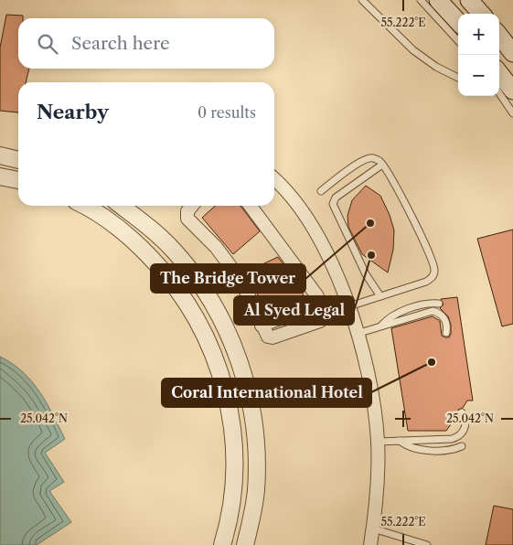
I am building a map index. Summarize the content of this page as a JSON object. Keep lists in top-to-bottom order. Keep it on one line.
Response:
{"places":["The Bridge Tower","Al Syed Legal","Coral International Hotel"],"page":{"map_buttons":["+","−"],"search":"Search here","heading":["Nearby","0 results"]},"coordinates":["55.222°E","25.042°N"]}
